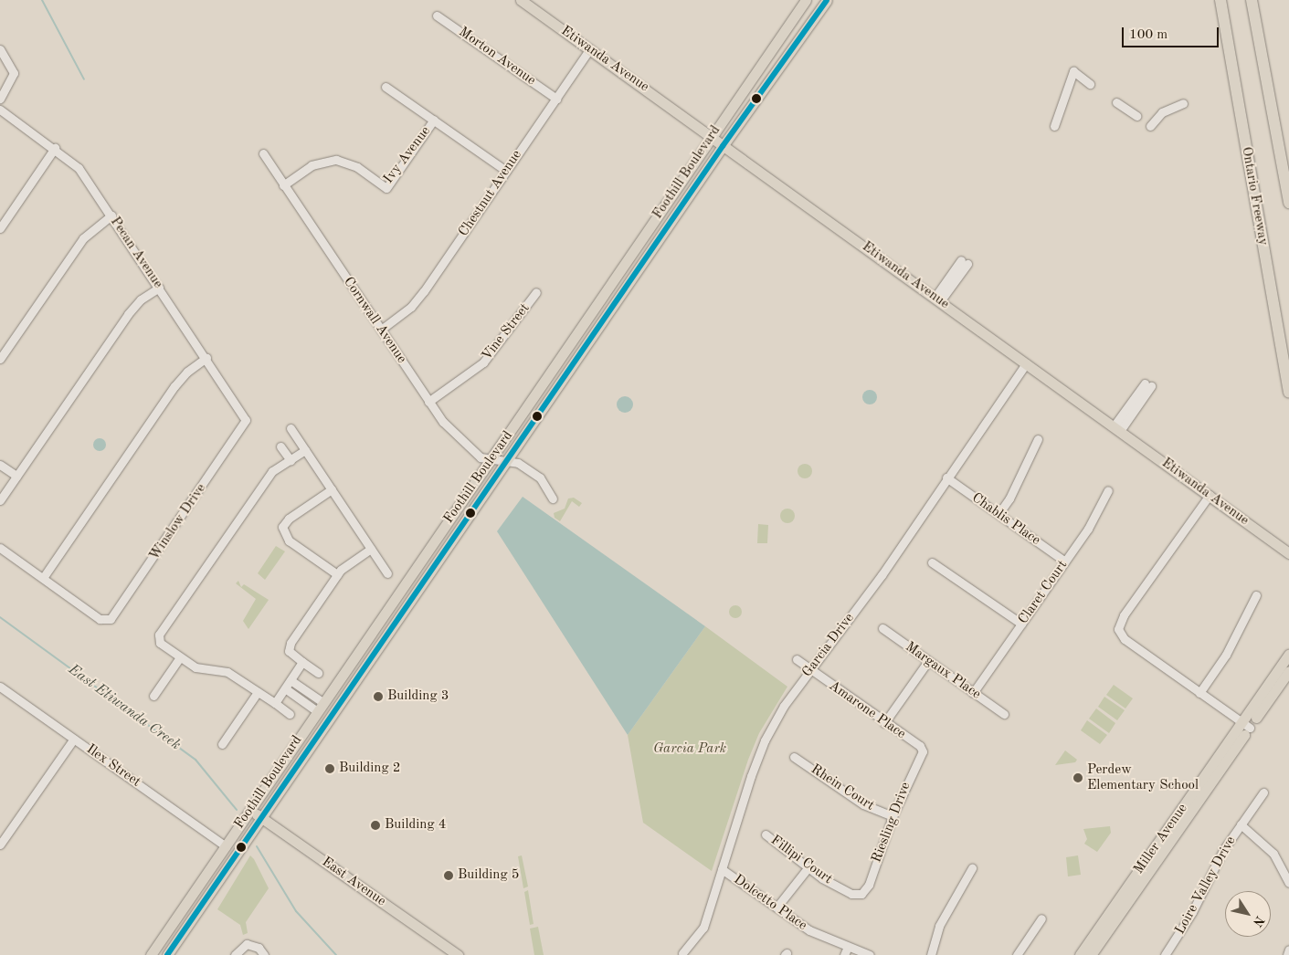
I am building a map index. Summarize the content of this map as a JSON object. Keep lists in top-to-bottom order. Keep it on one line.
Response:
{"streets":{"highway":["Ontario Freeway"],"main road":["Etiwanda Avenue","Foothill Boulevard","Miller Avenue","East Avenue"],"street":["Morton Avenue","Ivy Avenue","Chestnut Avenue","Pecan Avenue","Cornwall Avenue","Vine Street","Chablis Place","Winslow Drive","Claret Court","Garcia Drive","Margaux Place","Amarone Place","Ilex Street","Rhein Court","Riesling Drive","Fillipi Court","Loire Valley Drive","Dolcetto Place"]},"crossings":[["Morton Avenue","Chestnut Avenue"],["Etiwanda Avenue","Foothill Boulevard"],["Etiwanda Avenue","Chestnut Avenue"],["Etiwanda Avenue","Garcia Drive"],["Ivy Avenue","Cornwall Avenue"],["Foothill Boulevard","Cornwall Avenue"],["Foothill Boulevard","Ilex Street"],["Foothill Boulevard","East Avenue"],["Chestnut Avenue","Cornwall Avenue"],["Pecan Avenue","Winslow Drive"],["Cornwall Avenue","Vine Street"],["Chablis Place","Claret Court"],["Chablis Place","Garcia Drive"],["Claret Court","Margaux Place"],["Garcia Drive","Amarone Place"],["Garcia Drive","Dolcetto Place"],["Amarone Place","Riesling Drive"],["Rhein Court","Riesling Drive"],["Riesling Drive","Fillipi Court"]],"water":["East Etiwanda Creek"],"parks":["Garcia Park"],"places":["Building 3","Building 2","Perdew Elementary School","Building 4","Building 5"],"scale_bar":"100 m","north":"bottom right"}
